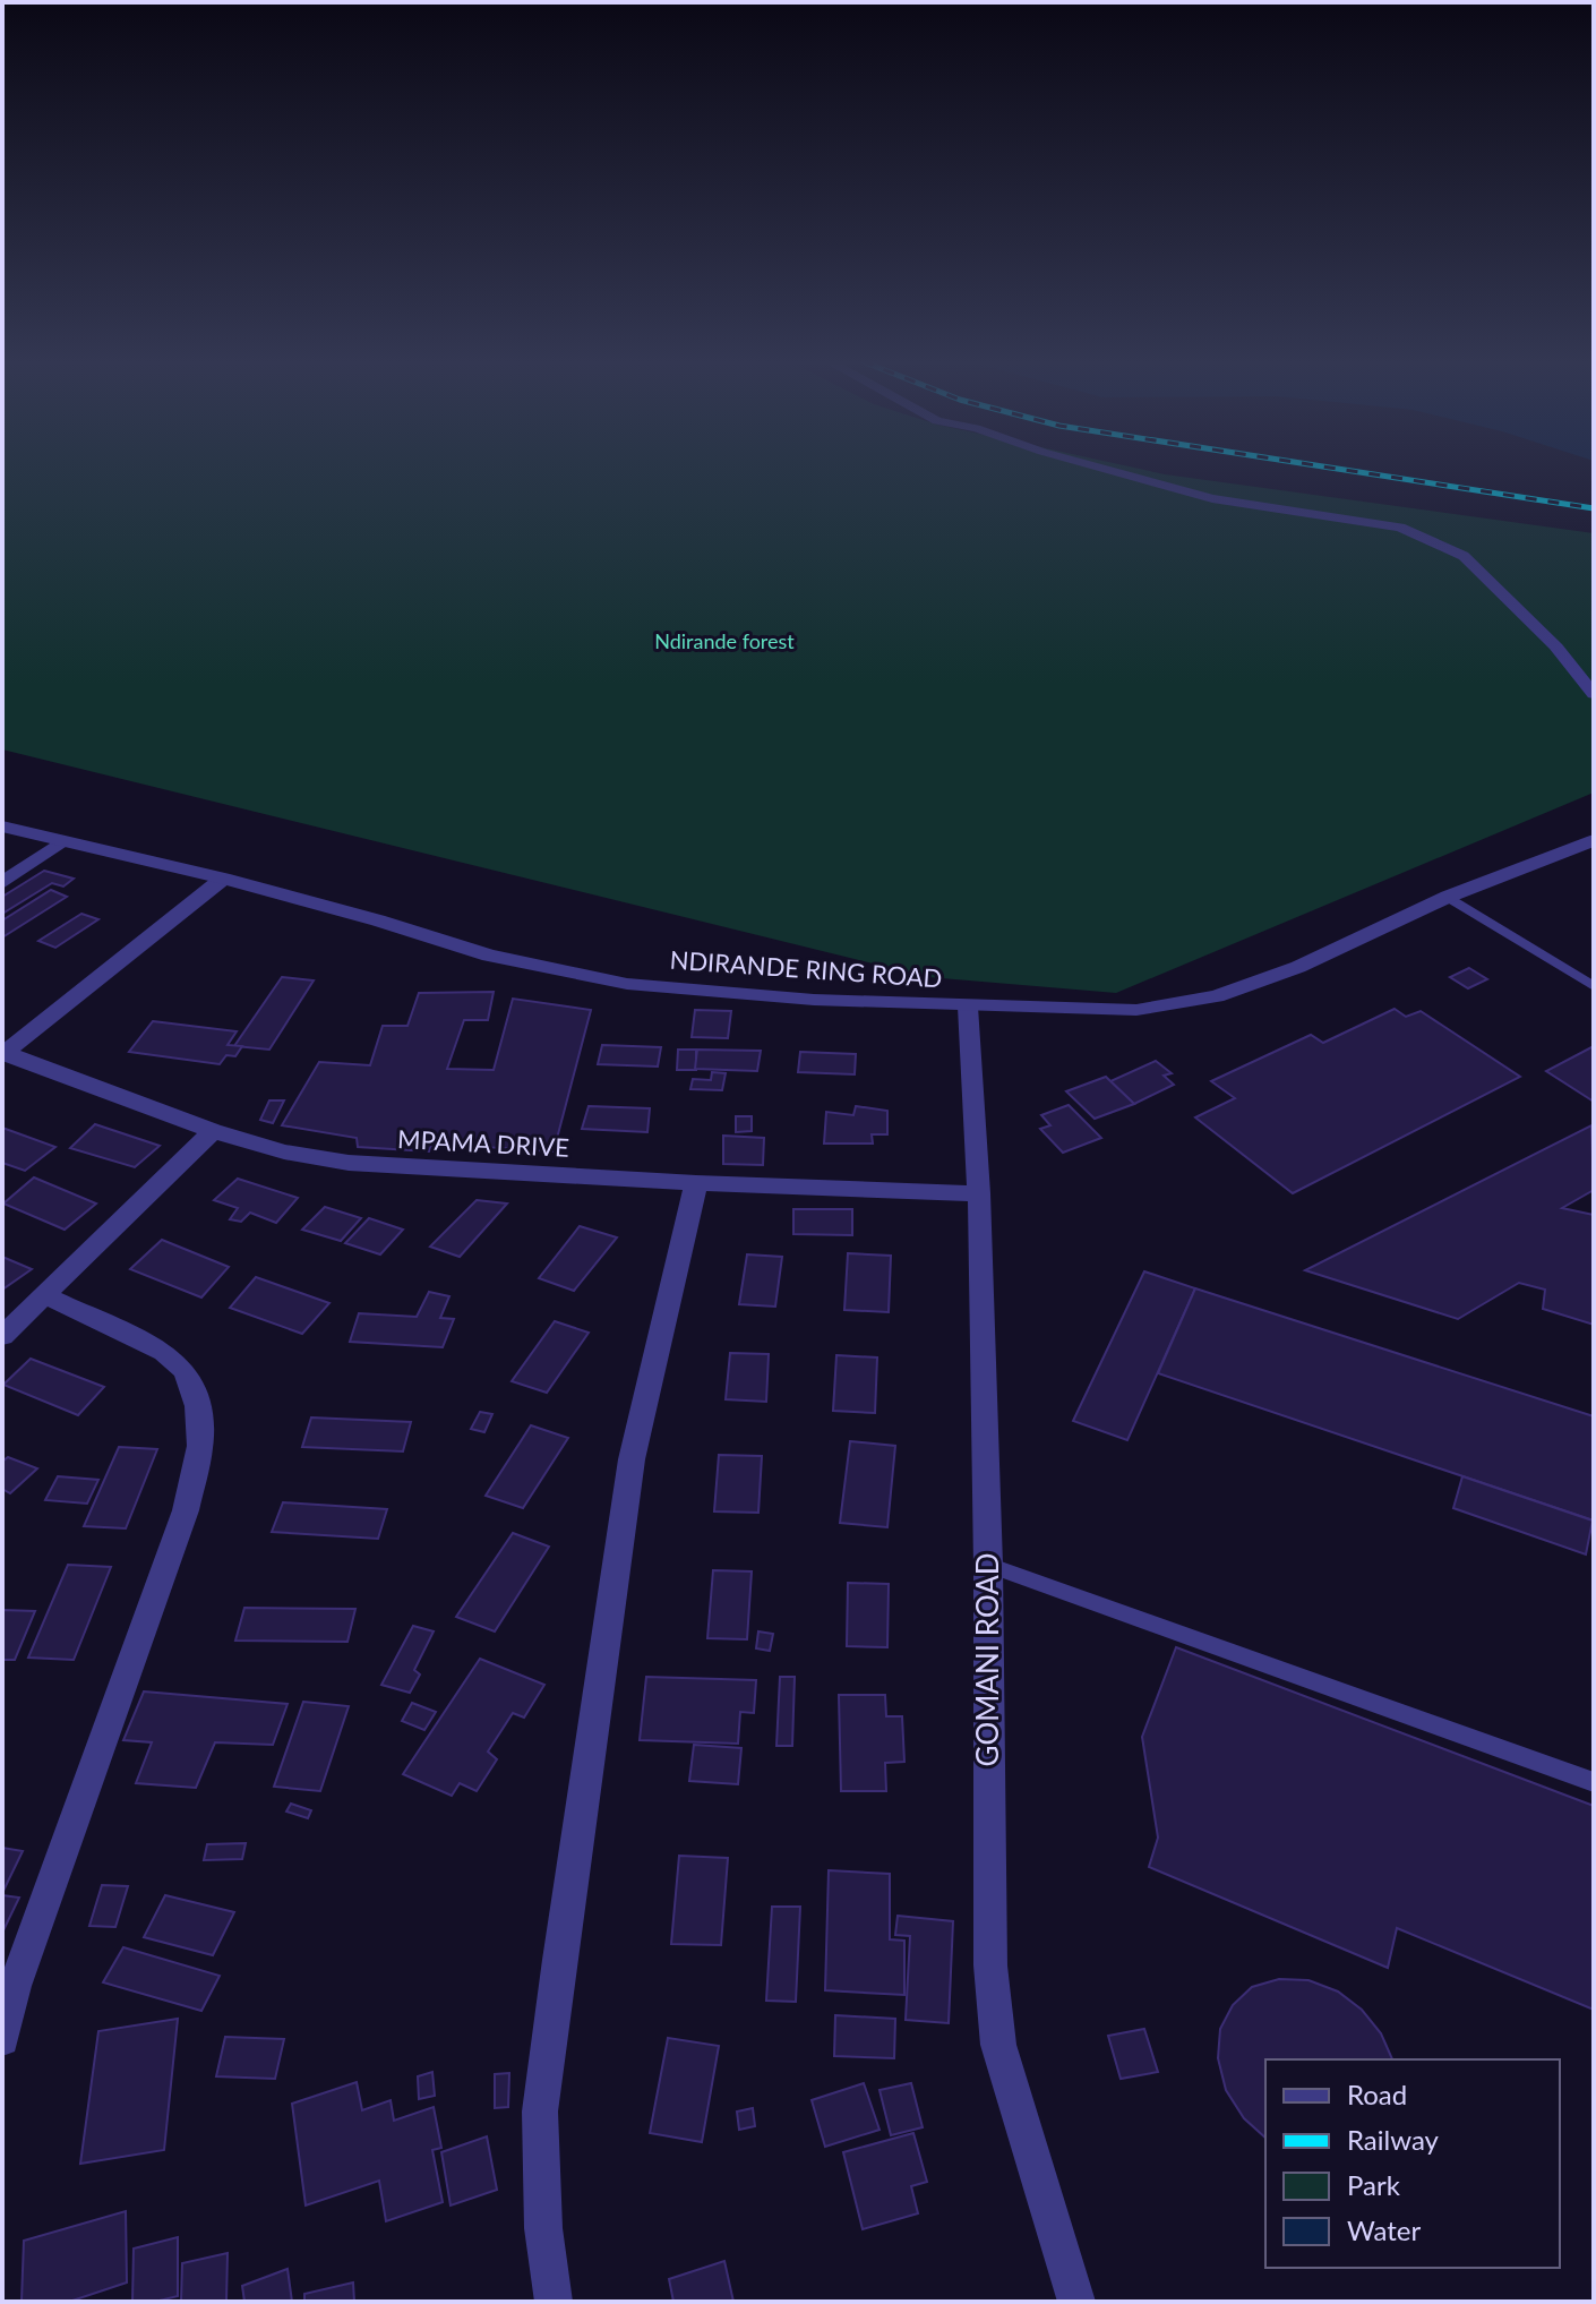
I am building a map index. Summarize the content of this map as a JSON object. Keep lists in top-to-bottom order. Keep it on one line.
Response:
{"streets":{"street":["NDIRANDE RING ROAD","MPAMA DRIVE","GOMANI ROAD"]},"crossings":[["NDIRANDE RING ROAD","GOMANI ROAD"],["MPAMA DRIVE","GOMANI ROAD"]],"parks":["Ndirande forest"],"legend":["Road","Railway","Park","Water"]}
